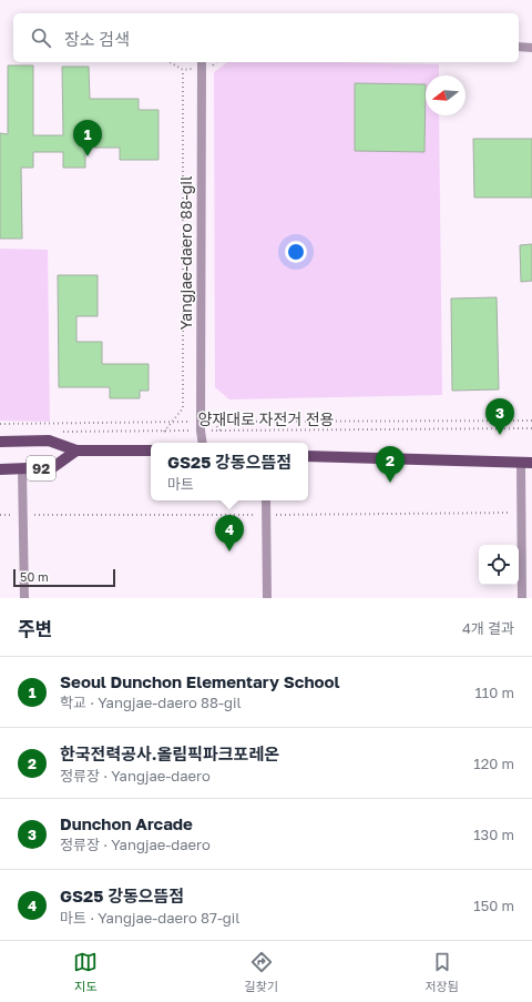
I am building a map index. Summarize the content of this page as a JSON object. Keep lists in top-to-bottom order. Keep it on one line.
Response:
{"streets":{"main road":["92"],"street":["Yangjae-daero 88-gil"],"path":["양재대로 자전거 전용"]},"crossings":[["Yangjae-daero 88-gil","양재대로 자전거 전용"]],"scale_bar":"50 m","north":"left","page":{"search":"장소 검색","pins":["1","3","2","4"],"popup":["GS25 강동으뜸점","마트"],"scale":"50 m","heading":["주변","4개 결과"],"list":[{"mark":"1","name":"Seoul Dunchon Elementary School","note":"학교 · Yangjae-daero 88-gil","value":"110 m"},{"mark":"2","name":"한국전력공사.올림픽파크포레온","note":"정류장 · Yangjae-daero","value":"120 m"},{"mark":"3","name":"Dunchon Arcade","note":"정류장 · Yangjae-daero","value":"130 m"},{"mark":"4","name":"GS25 강동으뜸점","note":"마트 · Yangjae-daero 87-gil","value":"150 m"}],"nav":["지도","길찾기","저장됨"]}}
